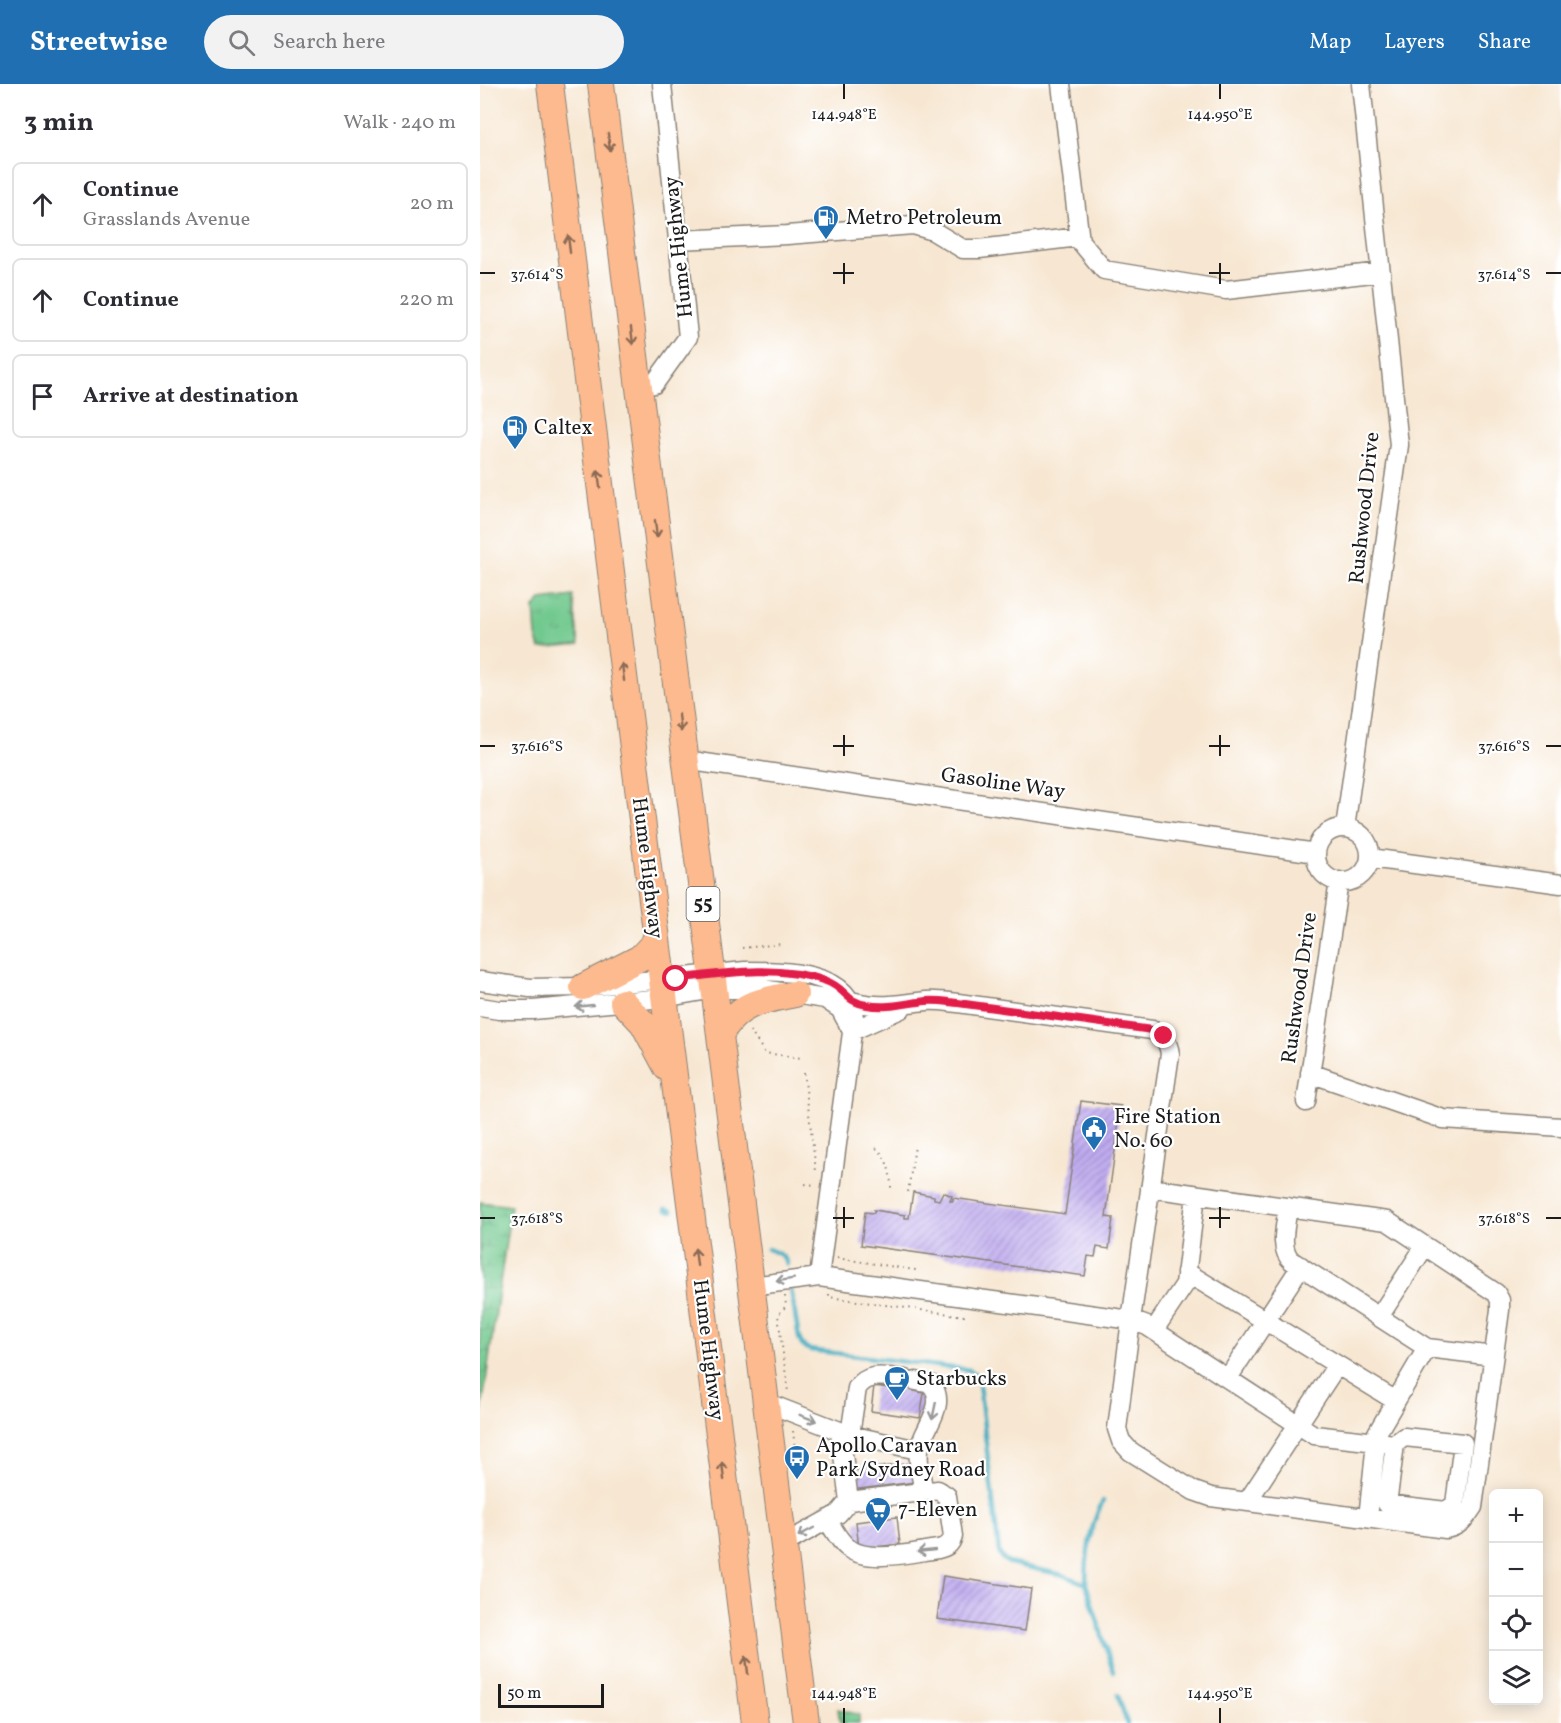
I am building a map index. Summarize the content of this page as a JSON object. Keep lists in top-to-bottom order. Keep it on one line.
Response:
{"streets":{"highway":["Hume Highway","55"],"street":["Rushwood Drive","Gasoline Way"]},"crossings":[["Hume Highway","55"],["Rushwood Drive","Gasoline Way"],["Gasoline Way","55"]],"places":{"fuel station":["Metro Petroleum","Caltex"],"public building":["Fire Station No. 60"],"cafe":["Starbucks"],"bus stop":["Apollo Caravan Park/Sydney Road"],"supermarket":["7-Eleven"]},"scale_bar":"50 m","page":{"header":"Streetwise","search":"Search here","nav":["Map","Layers","Share"],"heading":["3 min","Walk · 240 m"],"list":[["Continue","Grasslands Avenue","20 m"],["Continue","220 m"],"Arrive at destination"],"map_buttons":["+","−"],"scale":"50 m"},"coordinates":["144.948°E","144.950°E","37.614°S","37.616°S","37.618°S"]}
